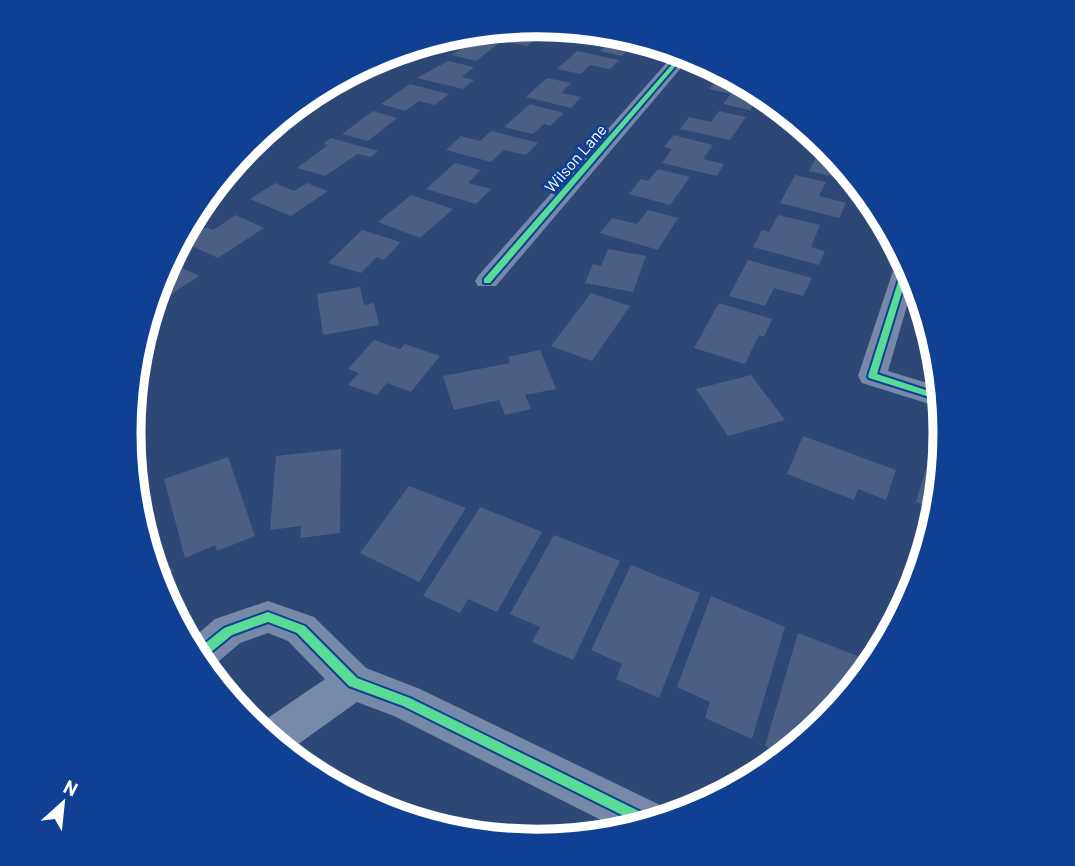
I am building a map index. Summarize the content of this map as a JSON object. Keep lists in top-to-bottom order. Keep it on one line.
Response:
{"streets":{"street":["Wilson Lane"]},"north":"top right"}
